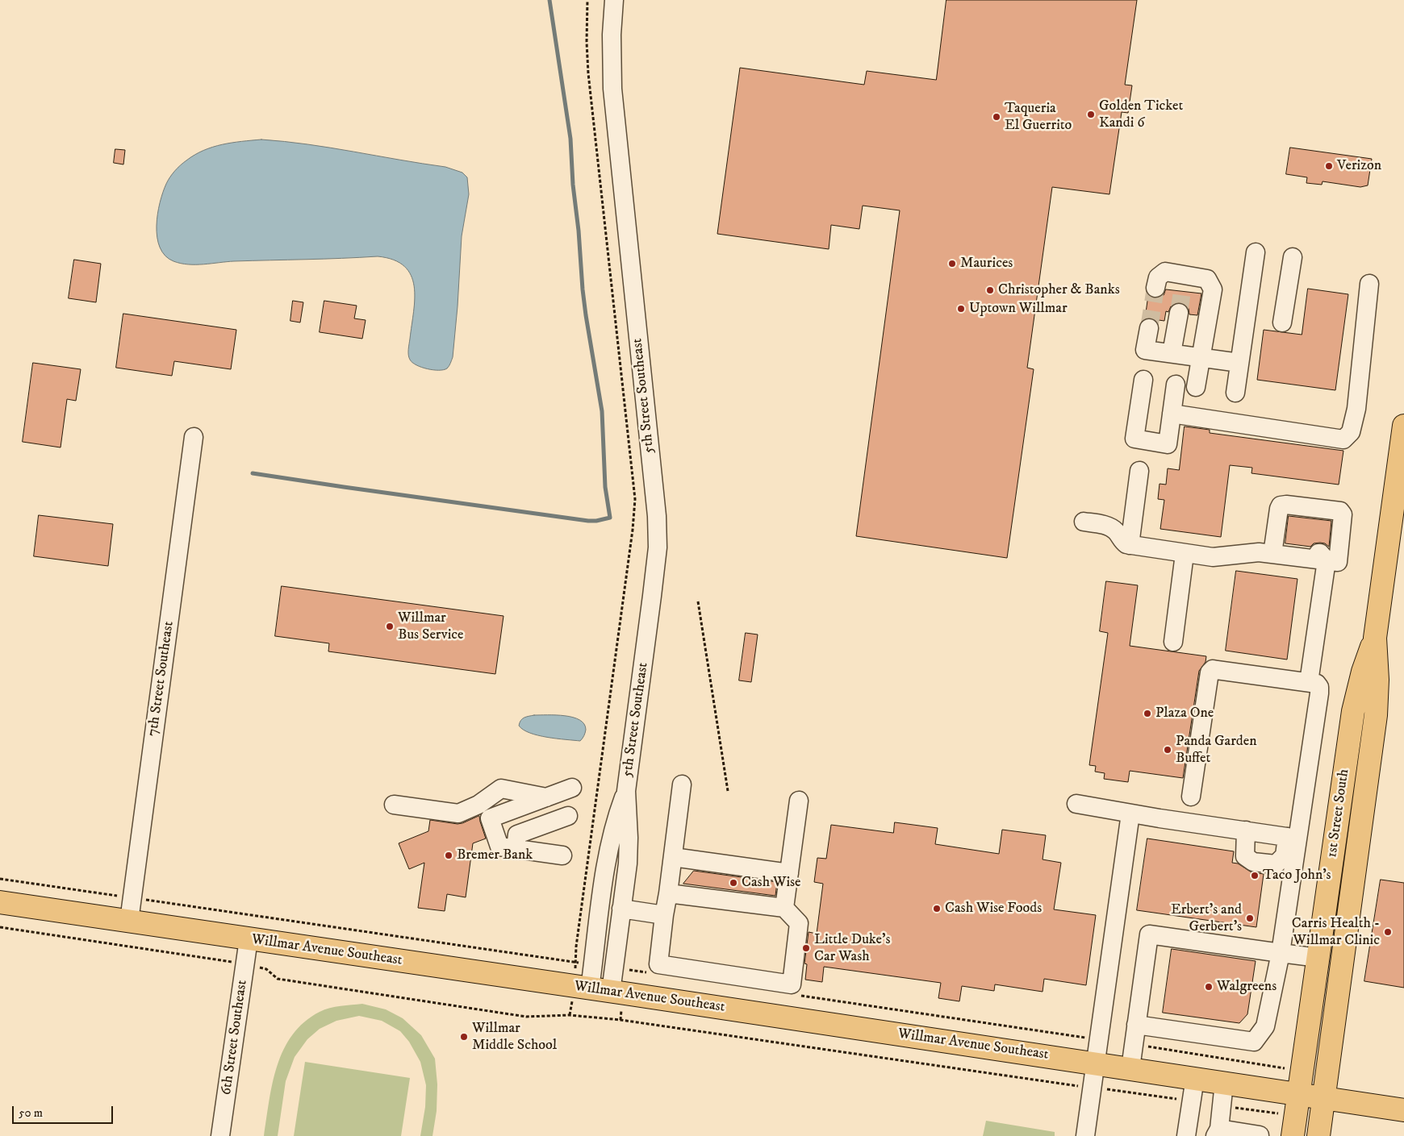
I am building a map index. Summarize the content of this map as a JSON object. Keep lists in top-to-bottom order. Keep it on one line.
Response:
{"streets":{"main road":["1st Street South","Willmar Avenue Southeast"],"street":["5th Street Southeast","7th Street Southeast","6th Street Southeast"]},"crossings":[["5th Street Southeast","Willmar Avenue Southeast"],["7th Street Southeast","Willmar Avenue Southeast"],["1st Street South","Willmar Avenue Southeast"],["Willmar Avenue Southeast","6th Street Southeast"]],"places":["Golden Ticket Kandi 6","Taqueria El Guerrito","Verizon","Maurices","Christopher & Banks","Uptown Willmar","Willmar Bus Service","Plaza One","Panda Garden Buffet","Bremer Bank","Taco John's","Cash Wise","Cash Wise Foods","Erbert's and Gerbert's","Carris Health - Willmar Clinic","Little Duke's Car Wash","Walgreens","Willmar Middle School"],"scale_bar":"50 m"}
